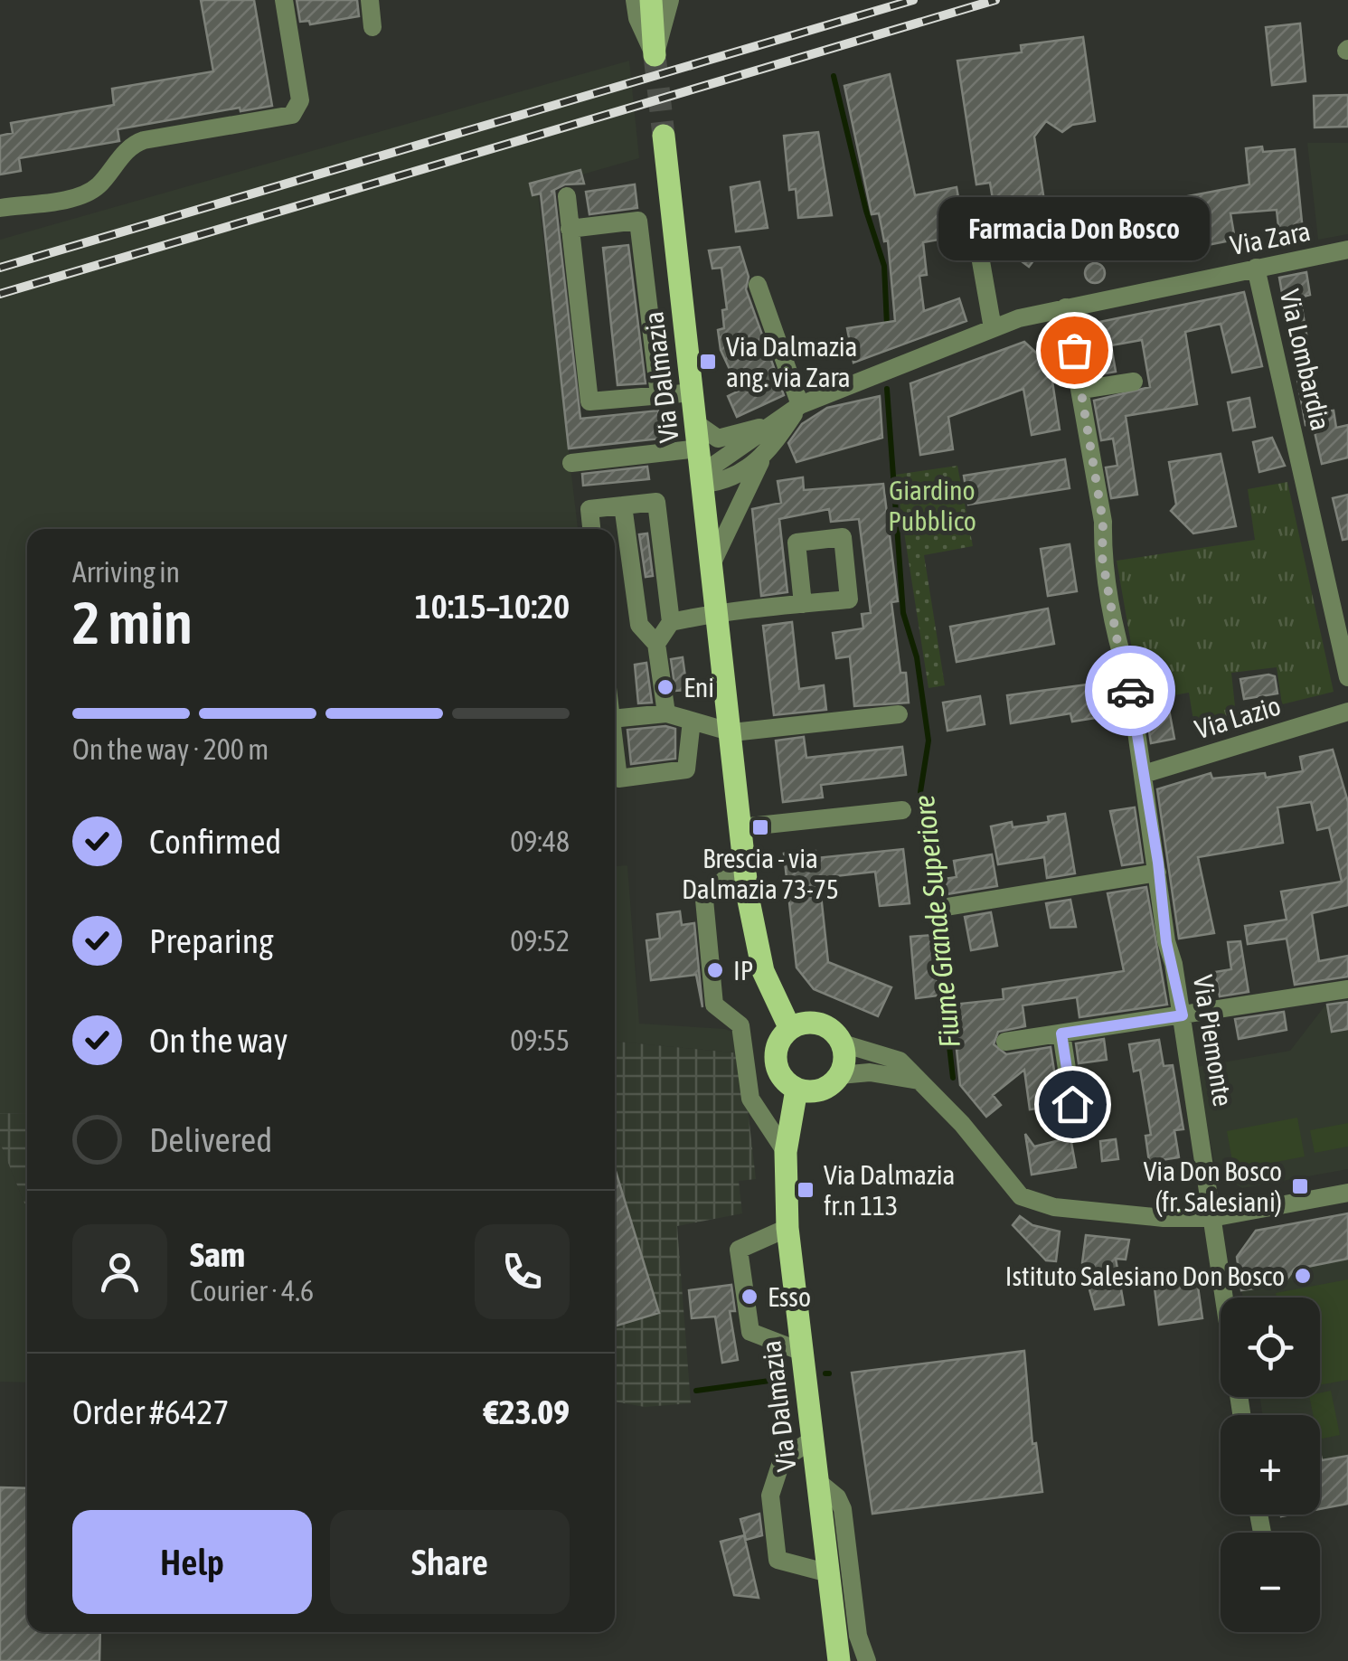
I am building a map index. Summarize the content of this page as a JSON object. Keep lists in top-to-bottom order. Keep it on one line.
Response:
{"streets":{"main road":["Via Dalmazia"],"street":["Via Zara","Via Lombardia","Via Lazio","Via Piemonte"]},"crossings":[["Via Zara","Via Lombardia"],["Via Zara","Via Dalmazia"],["Via Zara","Via Piemonte"],["Via Lazio","Via Piemonte"]],"water":["Fiume Grande Superiore"],"parks":["Giardino Pubblico"],"places":{"other":["Farmacia Don Bosco","Eni","IP","Istituto Salesiano Don Bosco","Esso"],"transit":["Via Dalmazia ang. via Zara","Brescia - via Dalmazia 73-75","Via Don Bosco (fr. Salesiani)","Via Dalmazia fr.n 113"]},"page":{"bubble":"Farmacia Don Bosco","heading":["2 min","Arriving in","10:15–10:20"],"panel":["Sam","Courier · 4.6","Order #6427","€23.09"],"bar":"On the way · 200 m","list":[["Confirmed","09:48"],["Preparing","09:52"],["On the way","09:55"],"Delivered"],"map_buttons":["+","−"],"buttons":["Help","Share"]}}
